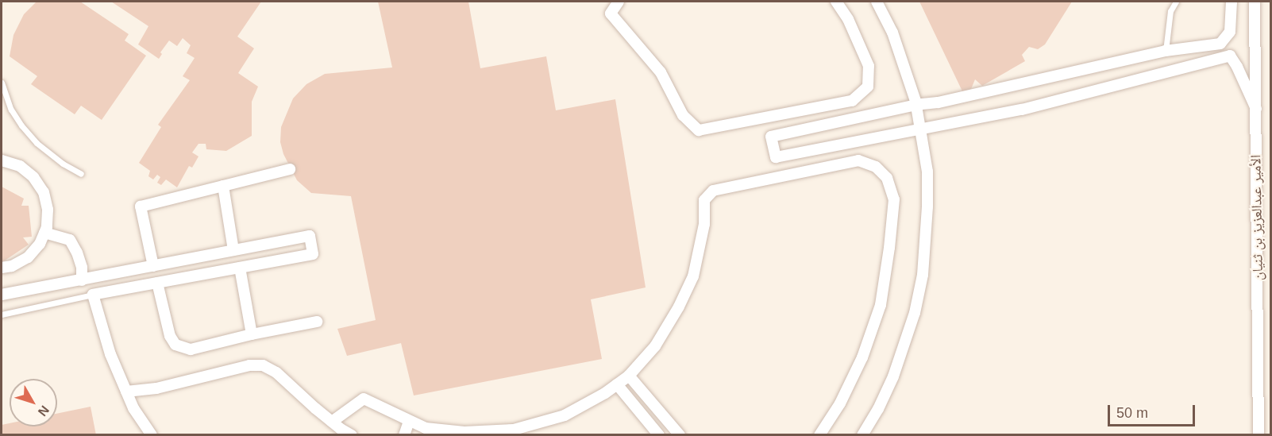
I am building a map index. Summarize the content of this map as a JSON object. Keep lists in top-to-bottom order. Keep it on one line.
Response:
{"streets":{"street":["الأمير عبدالعزيز بن ثنيان"]},"scale_bar":"50 m","north":"bottom right"}
